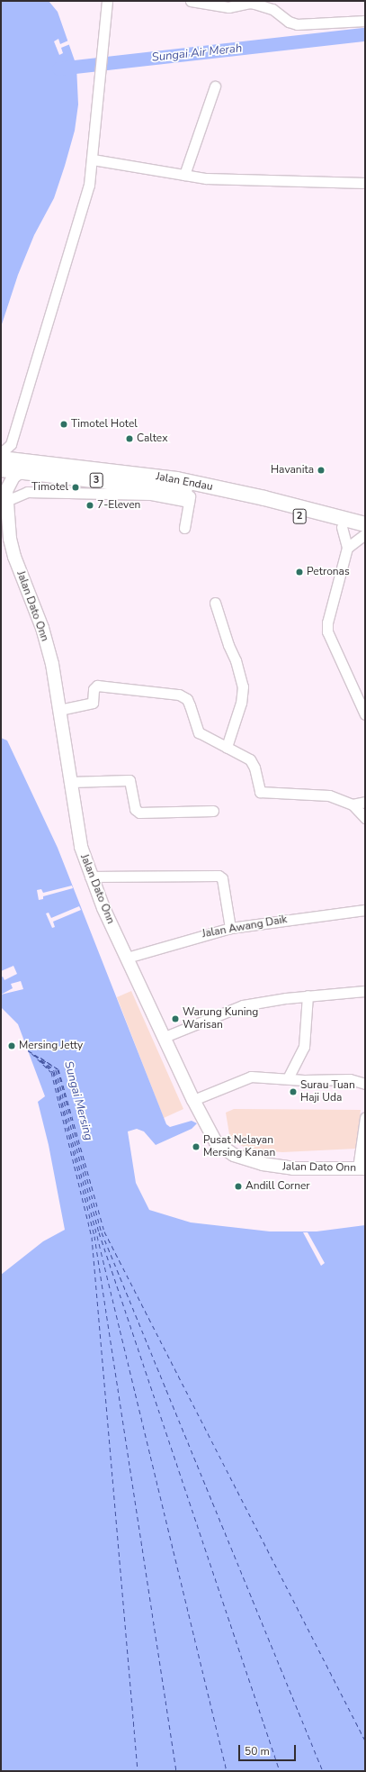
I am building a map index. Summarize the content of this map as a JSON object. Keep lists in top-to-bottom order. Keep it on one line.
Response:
{"streets":{"highway":["3","Jalan Endau","2"],"main road":["Jalan Dato Onn"],"street":["Jalan Awang Daik"]},"crossings":[["Jalan Dato Onn","Jalan Awang Daik"]],"water":["Sungai Air Merah","Sungai Mersing"],"places":["Timotel Hotel","Caltex","Havanita","Timotel","7-Eleven","Petronas","Warung Kuning Warisan","Mersing Jetty","Surau Tuan Haji Uda","Pusat Nelayan Mersing Kanan","Andill Corner"],"scale_bar":"50 m"}
